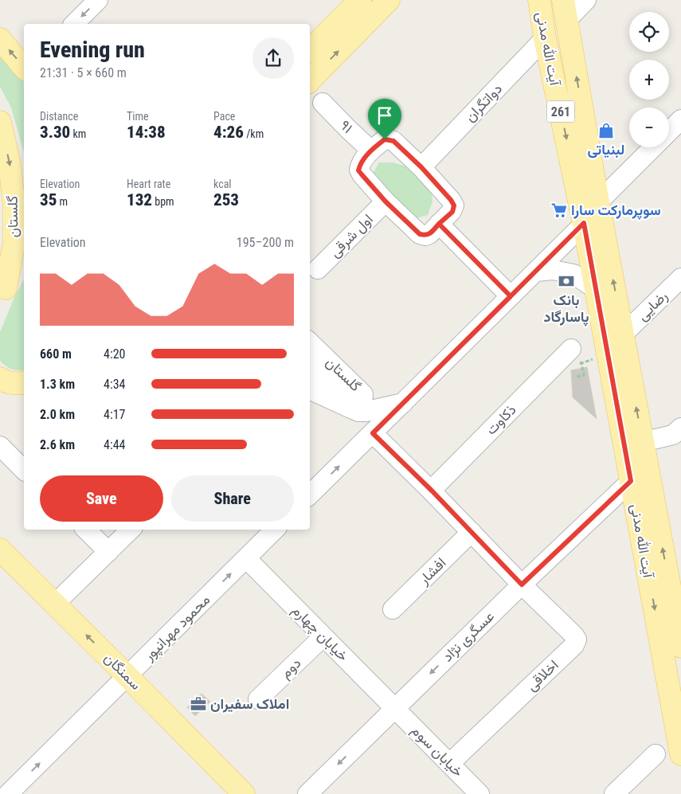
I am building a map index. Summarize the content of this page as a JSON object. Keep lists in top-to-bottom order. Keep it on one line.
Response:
{"streets":{"main road":["آیت الله مدنی","261","گلستان","سمنگان"],"street":["دواتگران","۹۱","اول شرقی","رضایی","ذکاوت","افشار","محمود مهرانپور","خیابان چهارم","عسگری نژاد","دوم","اخلاقی","خیابان سوم"]},"crossings":[["آیت الله مدنی","دواتگران"],["آیت الله مدنی","رضایی"],["آیت الله مدنی","عسگری نژاد"],["محمود مهرانپور","خیابان چهارم"],["محمود مهرانپور","سمنگان"],["خیابان چهارم","عسگری نژاد"],["خیابان چهارم","دوم"],["خیابان چهارم","خیابان سوم"],["عسگری نژاد","اخلاقی"],["عسگری نژاد","خیابان سوم"],["اخلاقی","خیابان سوم"]],"one_way":["گلستان","عسگری نژاد"],"places":{"shop":["لبنیاتی"],"supermarket":["سوپرمارکت سارا"],"bank":["بانک پاسارگاد"],"office":["املاک سفیران"]},"page":{"map_buttons":["+","−"],"heading":["Evening run","21:31 · 5 × 660 m"],"stats":[["Distance","3.30 km"],["Time","14:38"],["Pace","4:26 /km"],["Elevation","35 m"],["Heart rate","132 bpm"],["kcal","253"]],"chart":["Elevation","195–200 m"],"list":[{"name":"660 m","note":"4:20"},{"name":"1.3 km","note":"4:34"},{"name":"2.0 km","note":"4:17"},{"name":"2.6 km","note":"4:44"}],"buttons":["Save","Share"]}}
